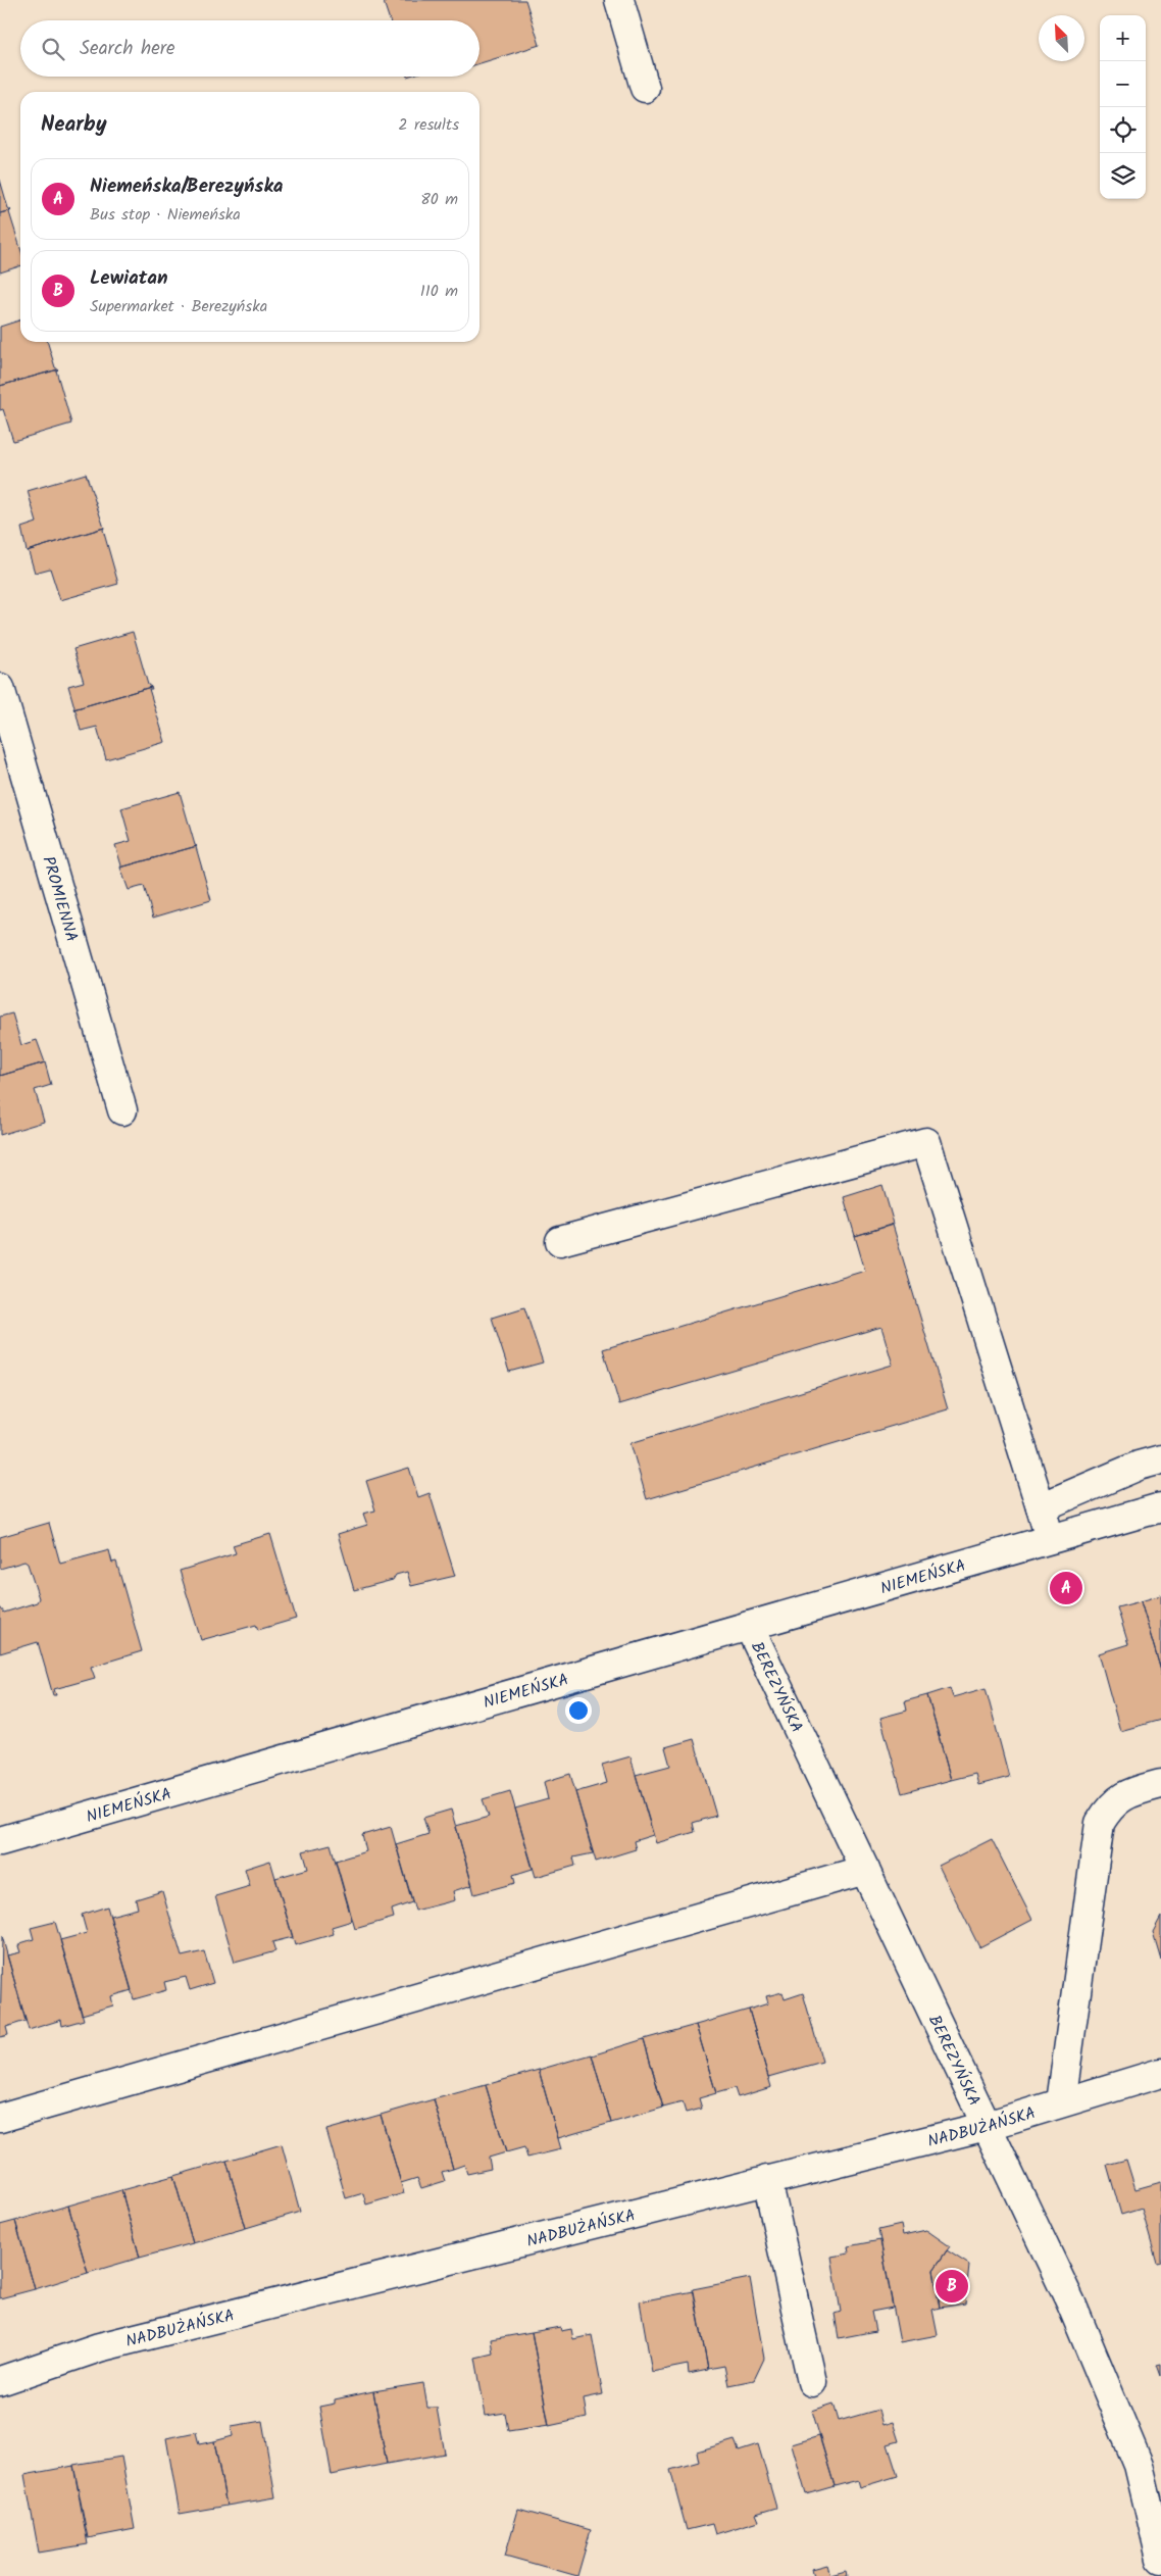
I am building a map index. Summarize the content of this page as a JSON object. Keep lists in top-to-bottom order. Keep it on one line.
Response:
{"streets":{"street":["PROMIENNA","NIEMEŃSKA","BEREZYŃSKA","NADBUŻAŃSKA"]},"crossings":[["NIEMEŃSKA","BEREZYŃSKA"],["BEREZYŃSKA","NADBUŻAŃSKA"]],"north":"top left","page":{"map_buttons":["+","−"],"search":"Search here","heading":["Nearby","2 results"],"list":[{"mark":"A","name":"Niemeńska/Berezyńska","note":"Bus stop · Niemeńska","value":"80 m"},{"mark":"B","name":"Lewiatan","note":"Supermarket · Berezyńska","value":"110 m"}],"pins":["A","B"]}}
